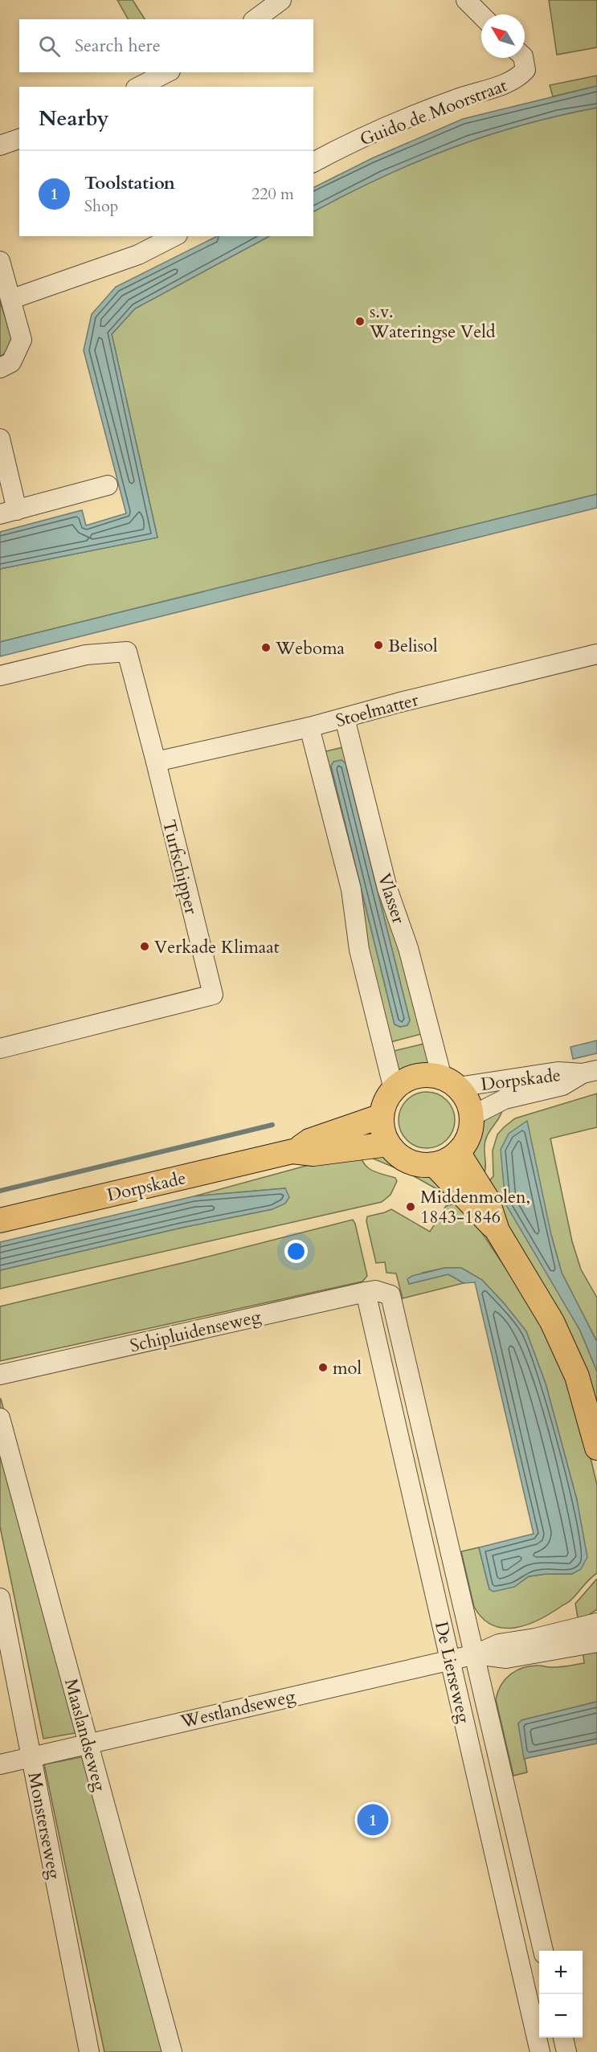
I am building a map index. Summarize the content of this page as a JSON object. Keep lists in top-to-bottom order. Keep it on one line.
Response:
{"streets":{"main road":["Dorpskade"],"street":["Guido de Moorstraat","Stoelmatter","Turfschipper","Vlasser","Schipluidenseweg","De Lierseweg","Westlandseweg","Maaslandseweg","Monsterseweg"]},"crossings":[["Stoelmatter","Turfschipper"],["Stoelmatter","Vlasser"],["Vlasser","Dorpskade"],["Schipluidenseweg","De Lierseweg"],["De Lierseweg","Westlandseweg"],["Westlandseweg","Maaslandseweg"],["Westlandseweg","Monsterseweg"]],"places":["s.v. Wateringse Veld","Belisol","Weboma","Verkade Klimaat","Middenmolen, 1843-1846","mol"],"north":"top left","page":{"search":"Search here","heading":"Nearby","list":[{"mark":"1","name":"Toolstation","note":"Shop","value":"220 m"}],"pins":"1","map_buttons":["+","−"]}}
